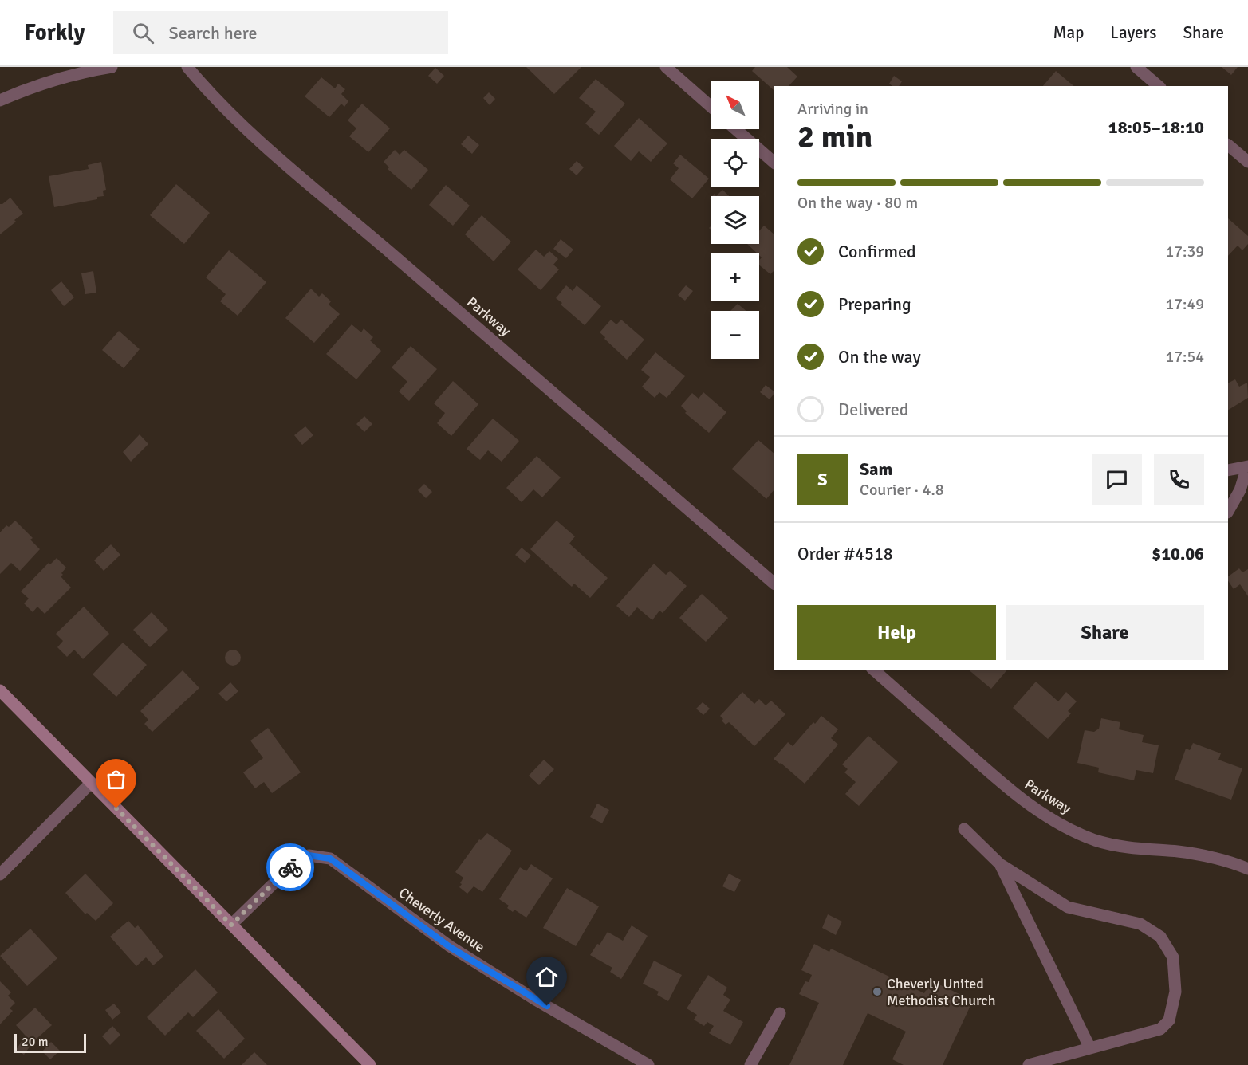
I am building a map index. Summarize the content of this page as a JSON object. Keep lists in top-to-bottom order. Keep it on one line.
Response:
{"streets":{"street":["Parkway","Cheverly Avenue"]},"places":["Cheverly United Methodist Church"],"scale_bar":"20 m","north":"top left","page":{"header":"Forkly","search":"Search here","nav":["Map","Layers","Share"],"map_buttons":["+","−"],"heading":["2 min","Arriving in","18:05–18:10"],"panel":["Sam","Courier · 4.8","Order #4518","$10.06"],"bar":"On the way · 80 m","list":[["Confirmed","17:39"],["Preparing","17:49"],["On the way","17:54"],"Delivered"],"round":"S","buttons":["Help","Share"],"scale":"20 m"}}
